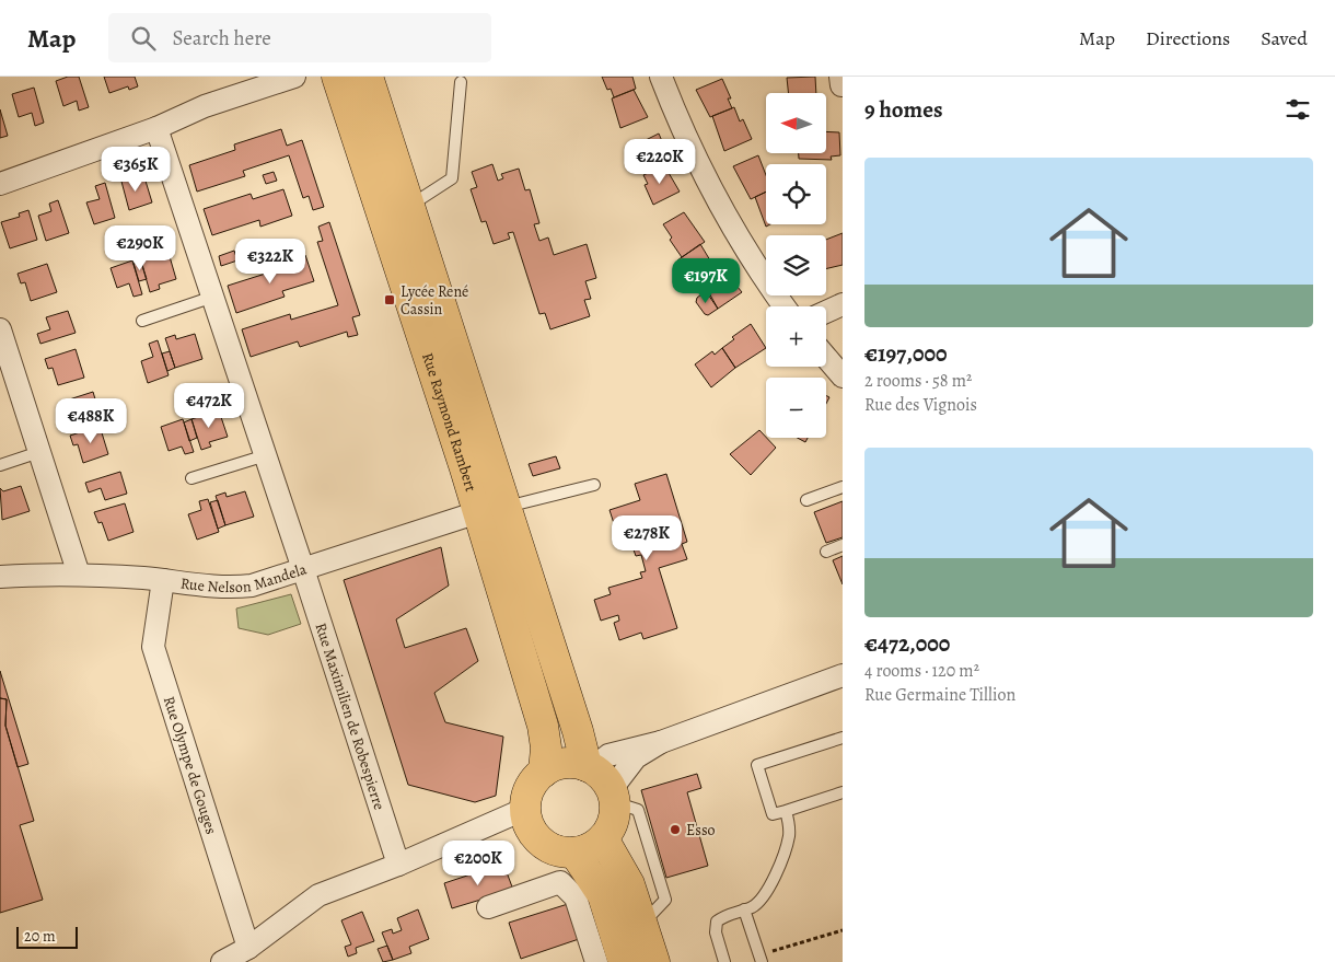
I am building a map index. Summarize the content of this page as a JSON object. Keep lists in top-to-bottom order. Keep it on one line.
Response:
{"streets":{"main road":["Rue Raymond Rambert"],"street":["Rue Nelson Mandela","Rue Maximilien de Robespierre","Rue Olympe de Gouges"]},"crossings":[["Rue Raymond Rambert","Rue Nelson Mandela"],["Rue Nelson Mandela","Rue Maximilien de Robespierre"],["Rue Nelson Mandela","Rue Olympe de Gouges"]],"places":{"transit":["Lycée René Cassin"],"other":["Esso"]},"scale_bar":"20 m","north":"left","page":{"header":"Map","search":"Search here","nav":["Map","Directions","Saved"],"heading":"9 homes","map_buttons":["+","−"],"price":["€220K","€365K","€290K","€322K","€197K","€472K","€488K","€278K","€200K"],"list":[{"name":"€197,000","note":"2 rooms · 58 m² · Rue des Vignois"},{"name":"€472,000","note":"4 rooms · 120 m² · Rue Germaine Tillion"}],"scale":"20 m"}}
